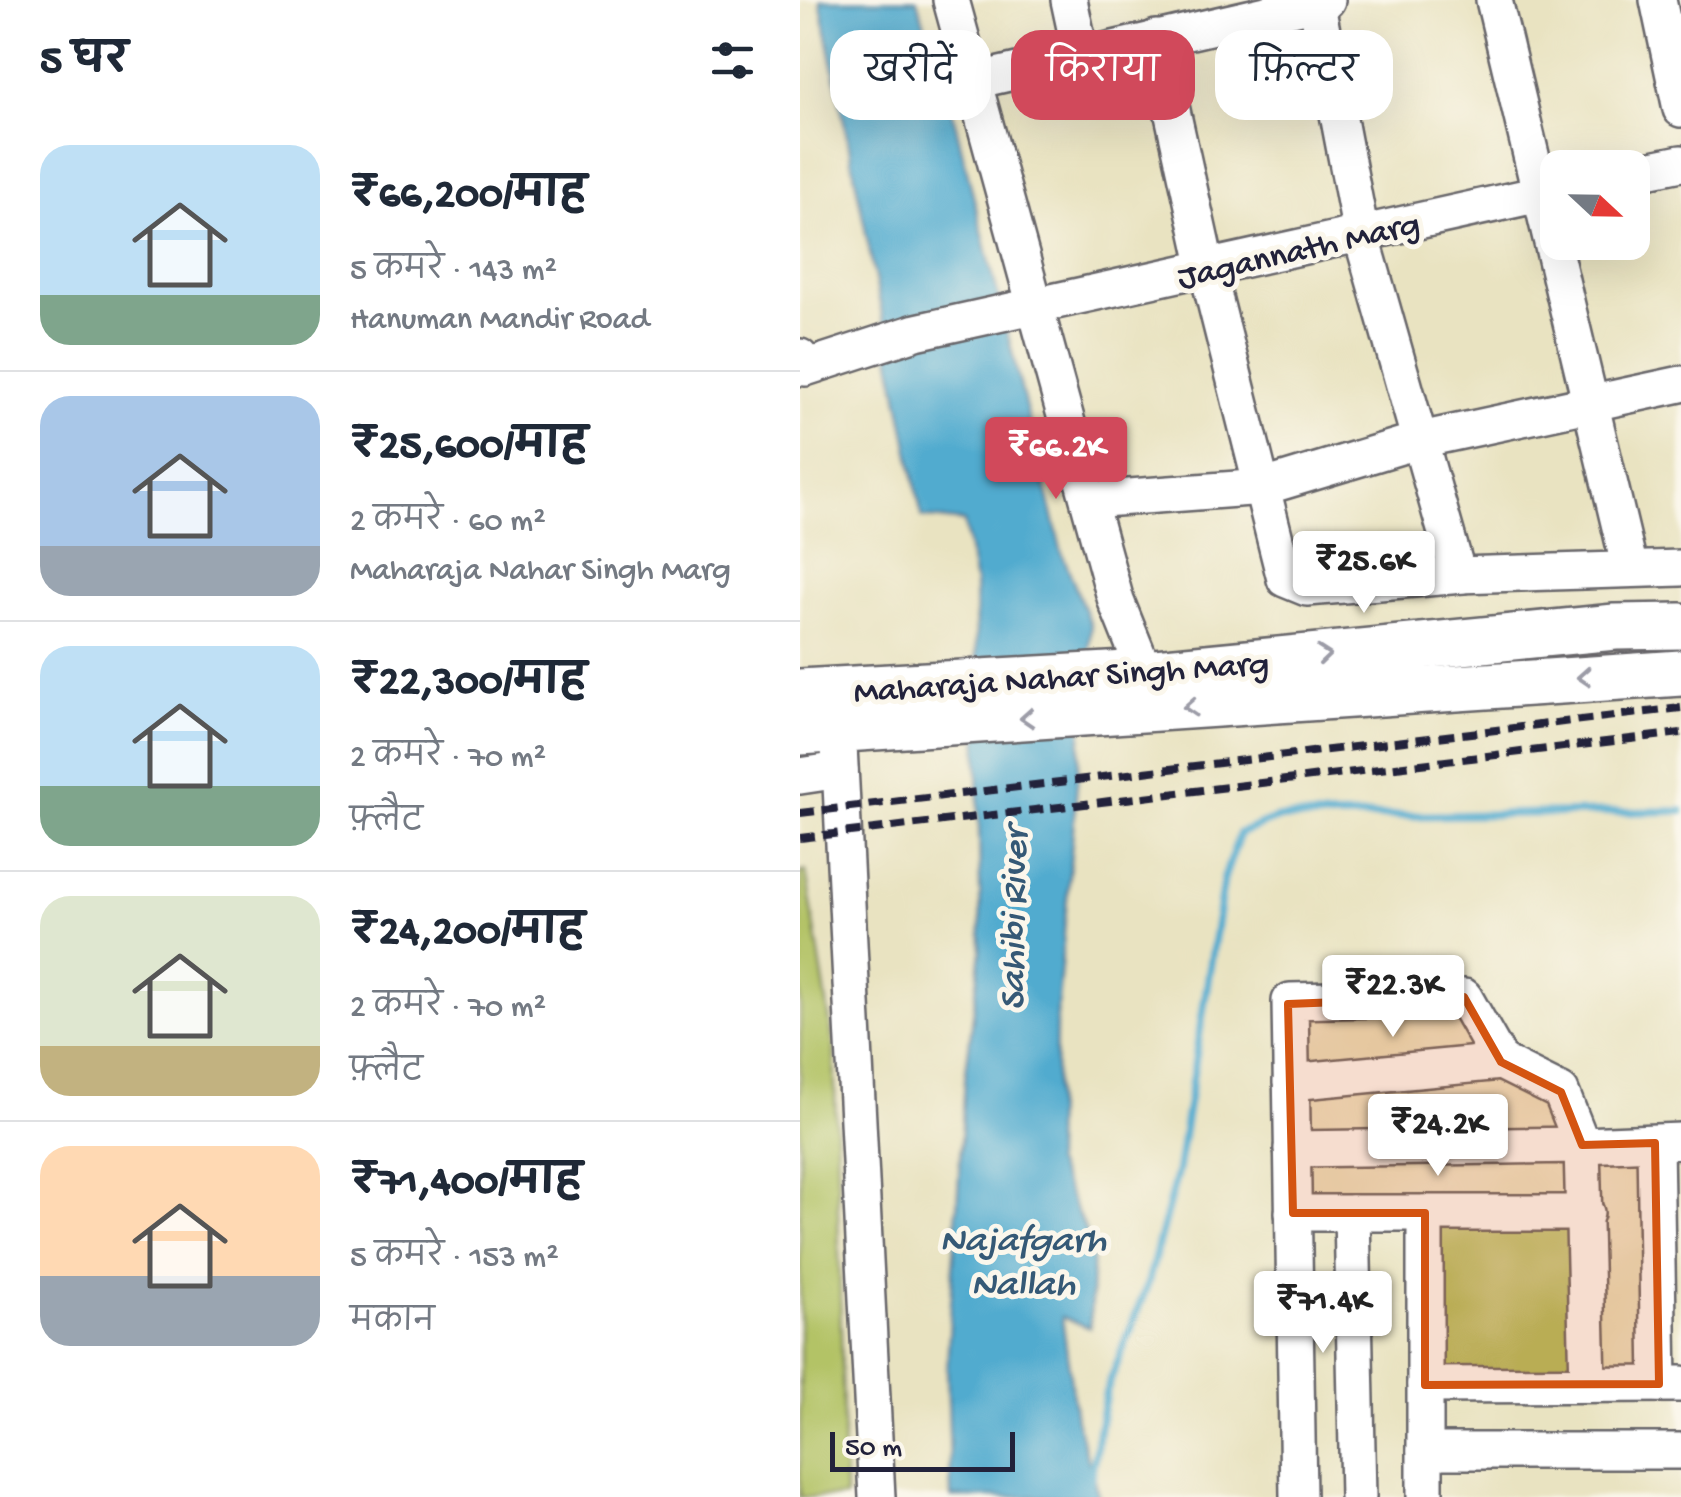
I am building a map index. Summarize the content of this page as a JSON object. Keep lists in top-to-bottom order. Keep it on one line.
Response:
{"streets":{"main road":["Maharaja Nahar Singh Marg"],"street":["Jagannath Marg"]},"water":["Sahibi River","Najafgarh Nallah"],"scale_bar":"50 m","north":"right","page":{"heading":"5 घर","chip":["खरीदें","किराया","फ़िल्टर"],"list":[{"name":"₹66,200/माह","note":"5 कमरे · 143 m² · Hanuman Mandir Road"},{"name":"₹25,600/माह","note":"2 कमरे · 60 m² · Maharaja Nahar Singh Marg"},{"name":"₹22,300/माह","note":"2 कमरे · 70 m² · फ़्लैट"},{"name":"₹24,200/माह","note":"2 कमरे · 70 m² · फ़्लैट"},{"name":"₹71,400/माह","note":"5 कमरे · 153 m² · मकान"}],"price":["₹66.2K","₹25.6K","₹22.3K","₹24.2K","₹71.4K"],"scale":"50 m"}}
